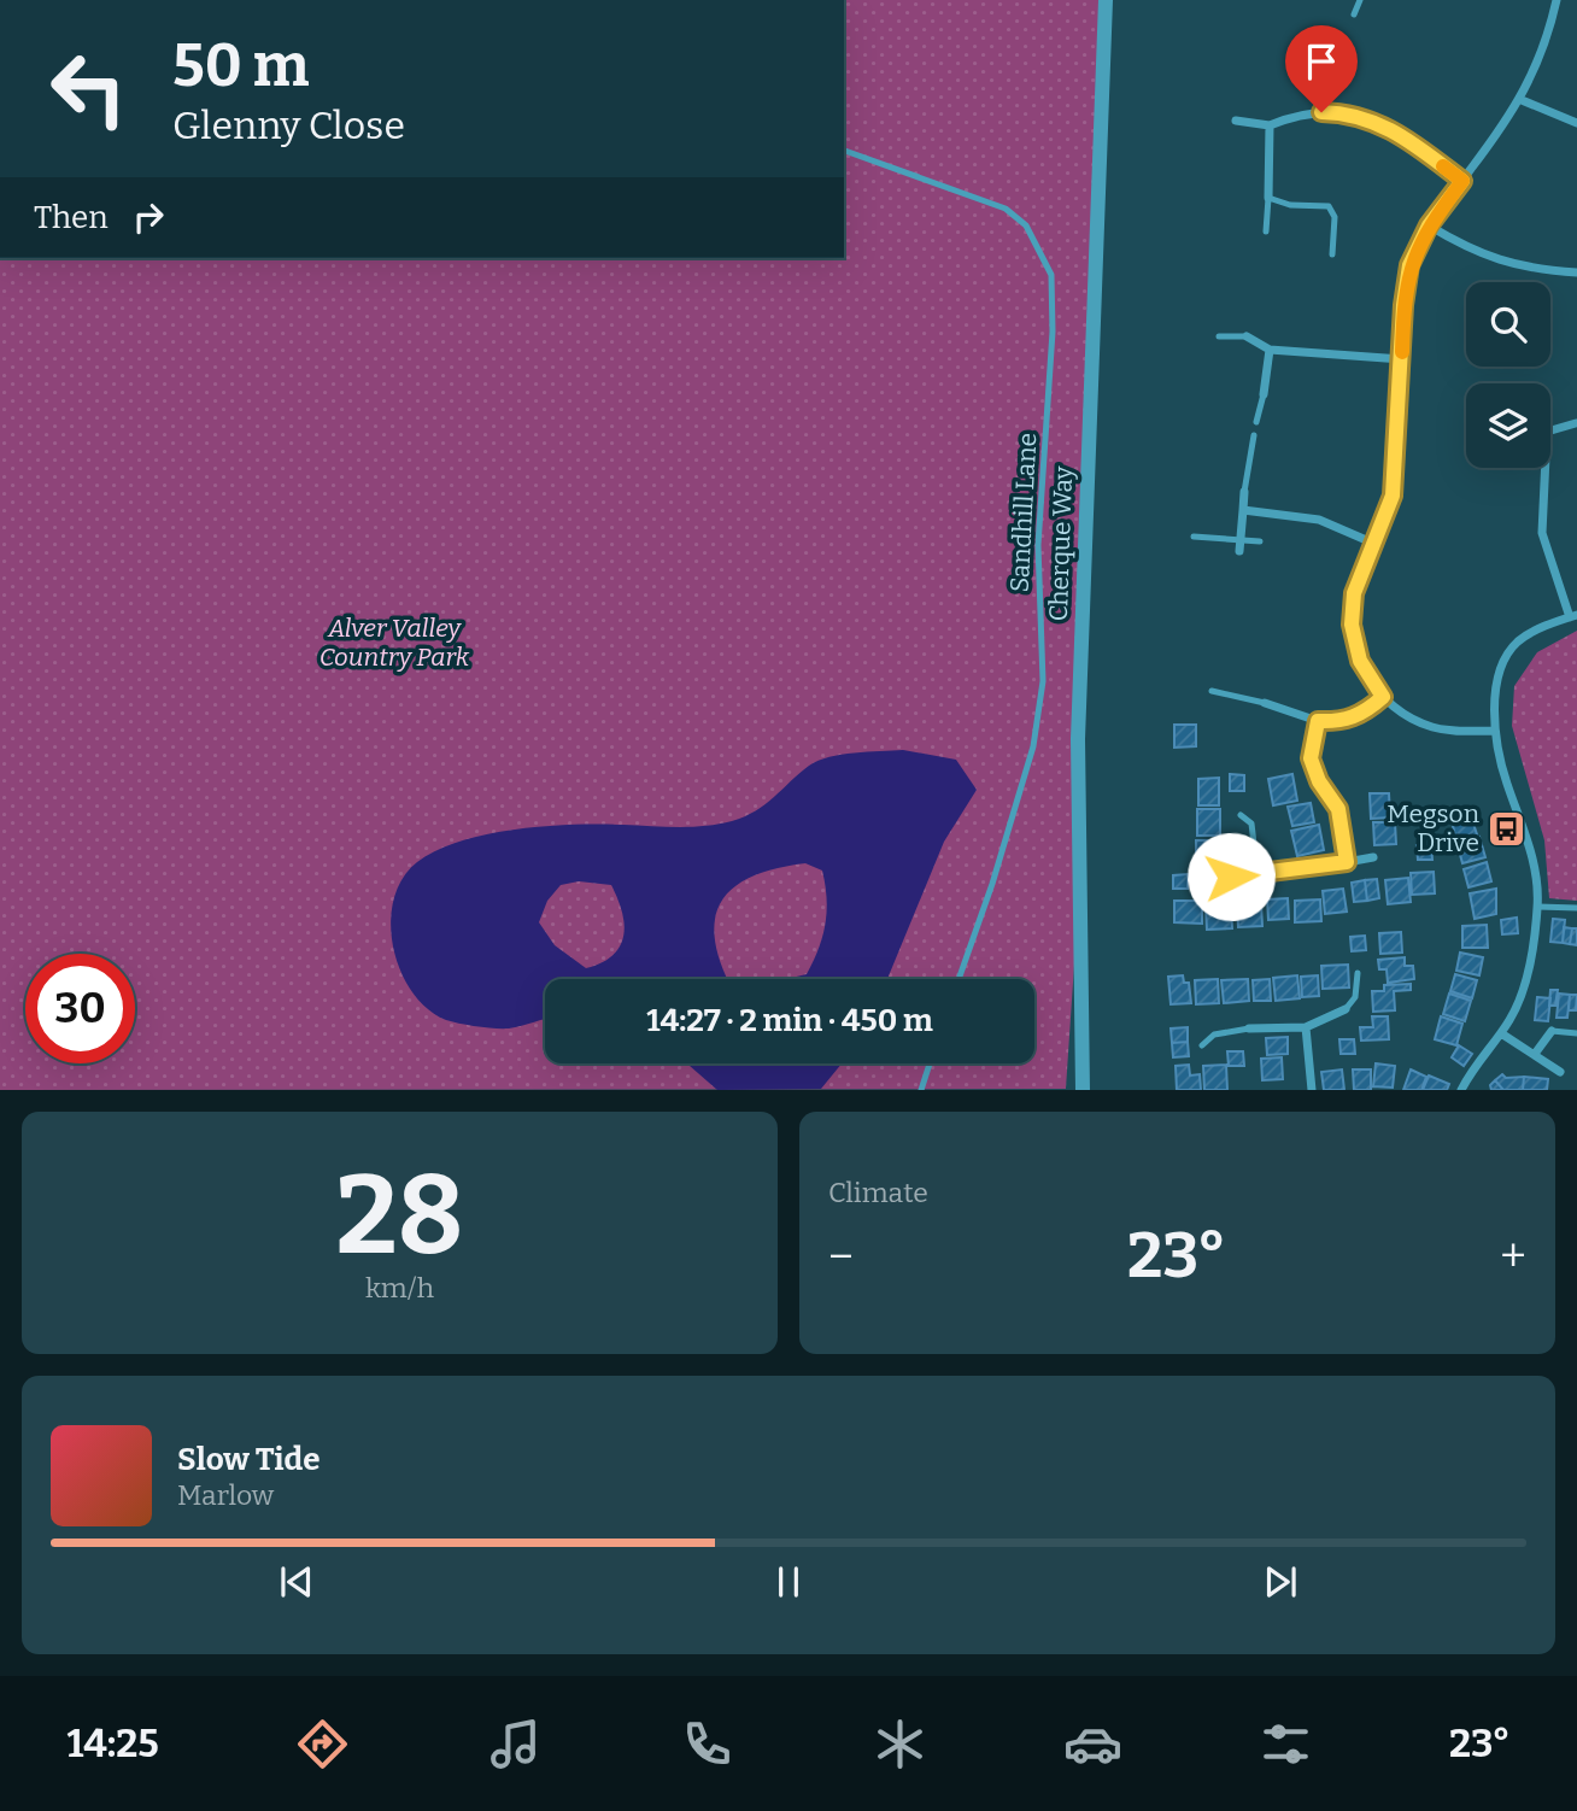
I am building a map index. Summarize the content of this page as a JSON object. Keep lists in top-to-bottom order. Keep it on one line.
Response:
{"streets":{"street":["Cherque Way"],"lane":["Sandhill Lane"]},"parks":["Alver Valley Country Park"],"places":{"bus stop":["Megson Drive"]},"page":{"turn":["50 m","Glenny Close"],"then":"Then","limit":"30","trip":"14:27 · 2 min · 450 m","tile":[["28","km/h"],"Climate"],"heat":["−","23°","+"],"song":["Slow Tide","Marlow"],"tabs":["14:25","23°"]}}
